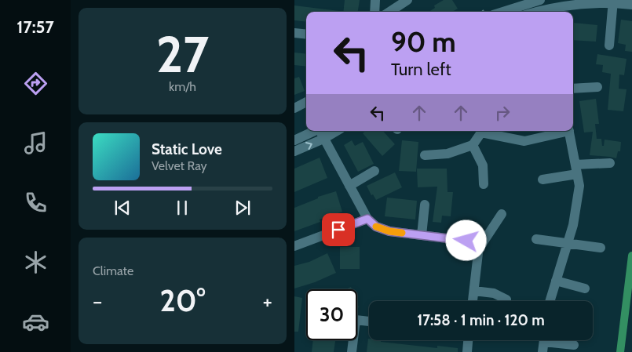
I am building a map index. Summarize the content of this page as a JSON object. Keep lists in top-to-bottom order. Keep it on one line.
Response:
{"page":{"tabs":"17:57","tile":[["27","km/h"],"Climate"],"turn":["90 m","Turn left"],"song":["Static Love","Velvet Ray"],"heat":["−","20°","+"],"limit":"30","trip":"17:58 · 1 min · 120 m"}}
